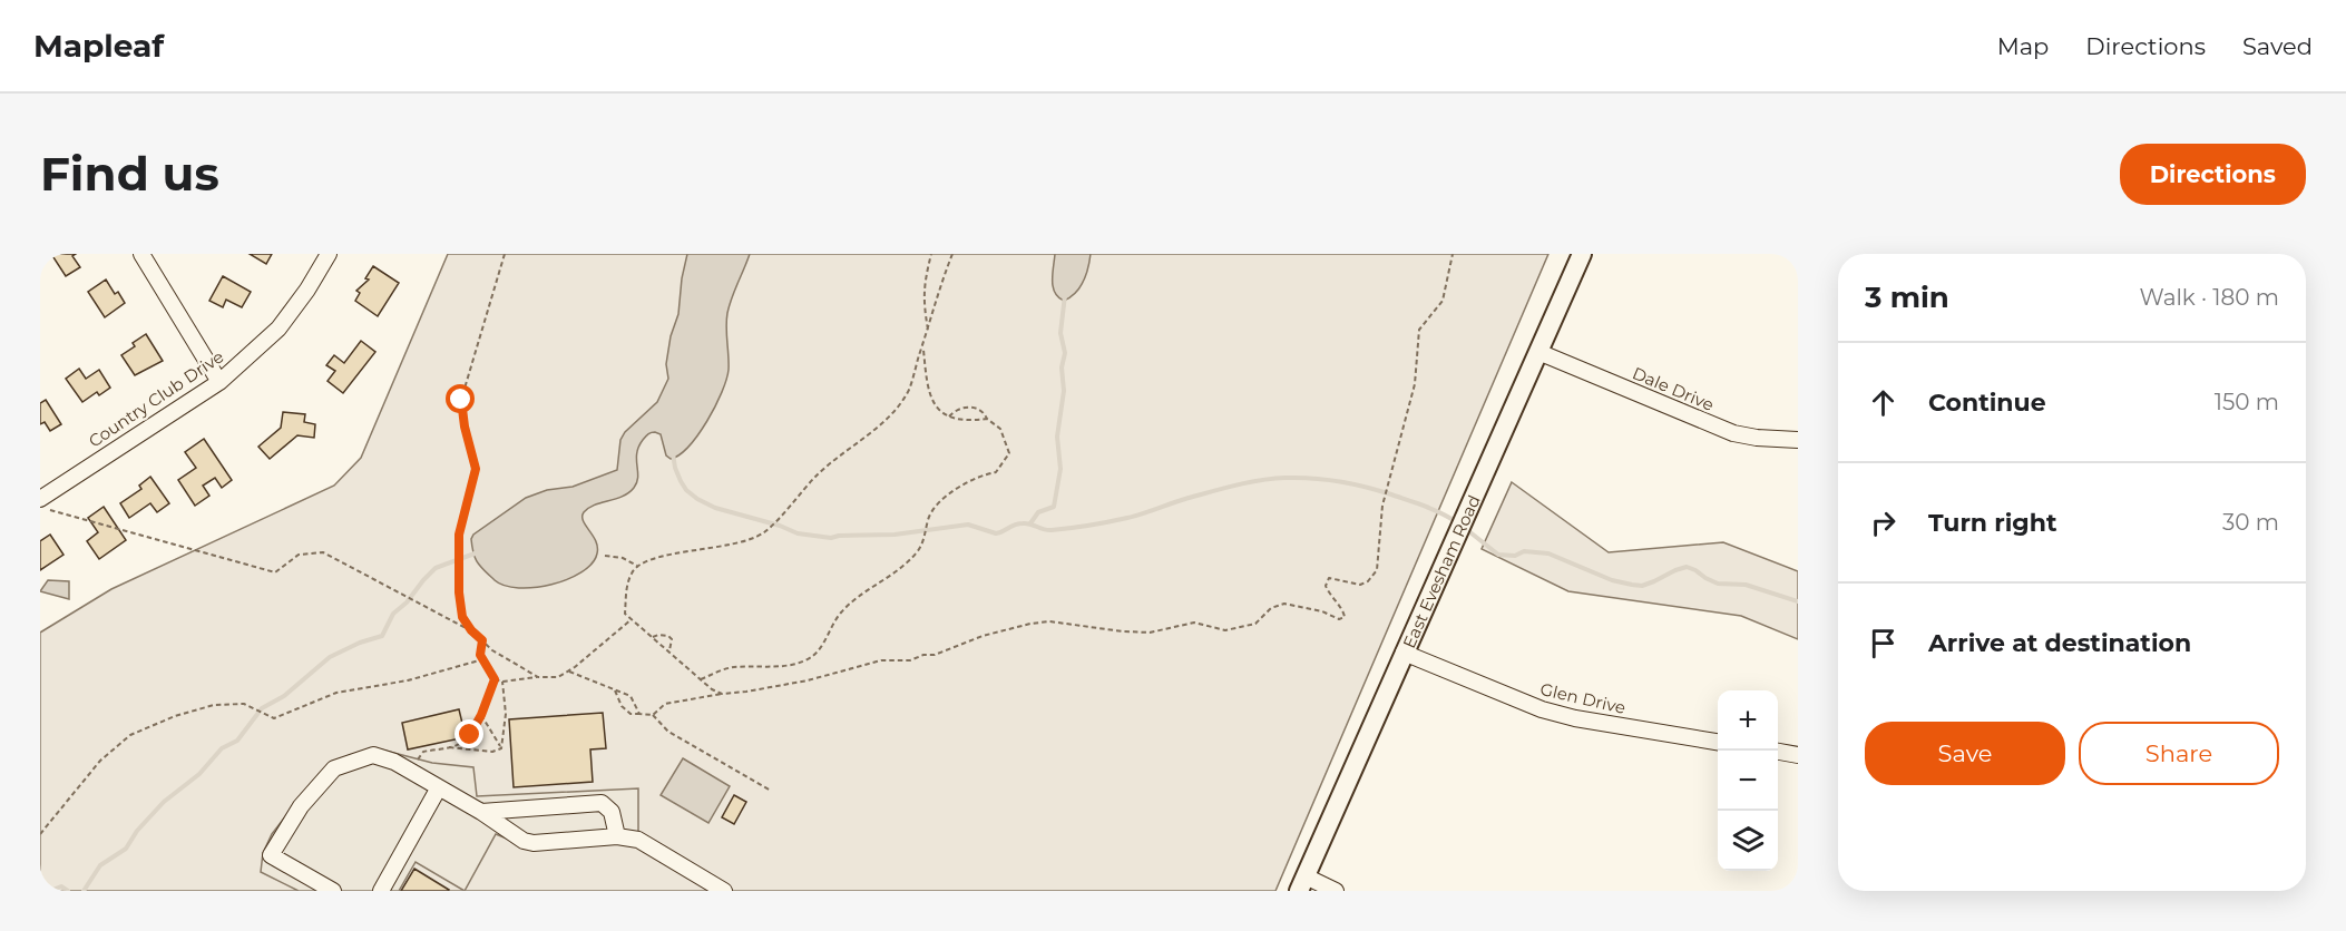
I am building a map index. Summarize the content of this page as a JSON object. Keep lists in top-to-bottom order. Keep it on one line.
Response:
{"streets":{"main road":["East Evesham Road"],"street":["Dale Drive","Country Club Drive","Glen Drive"]},"crossings":[["Dale Drive","East Evesham Road"],["East Evesham Road","Glen Drive"]],"page":{"header":"Mapleaf","nav":["Map","Directions","Saved"],"buttons":["Directions",["Save","Share"]],"title":"Find us","heading":["3 min","Walk · 180 m"],"list":[["Continue","150 m"],["Turn right","30 m"],"Arrive at destination"],"map_buttons":["+","−"]}}
